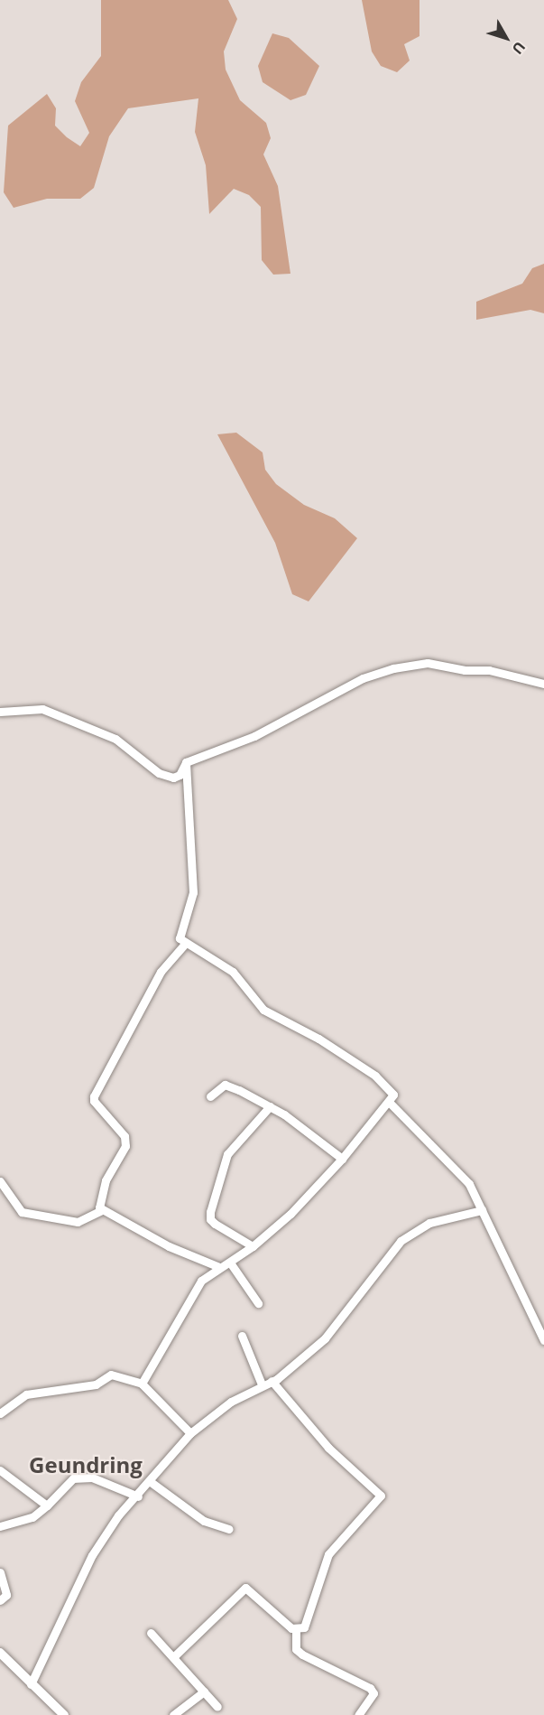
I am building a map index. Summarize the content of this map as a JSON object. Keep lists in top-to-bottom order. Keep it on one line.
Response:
{"districts":["Geundring"],"north":"bottom right"}
